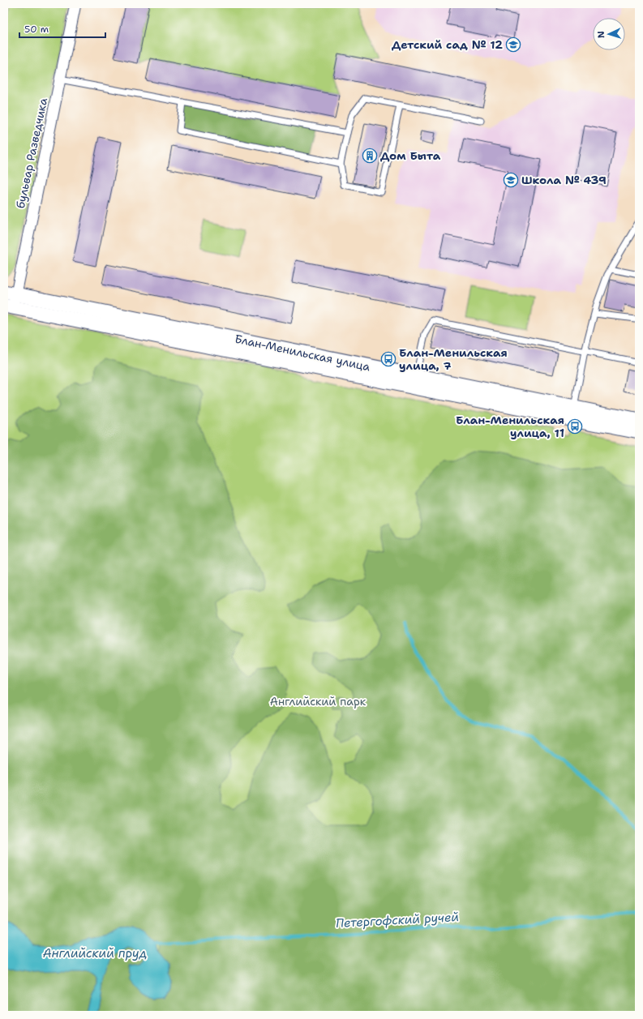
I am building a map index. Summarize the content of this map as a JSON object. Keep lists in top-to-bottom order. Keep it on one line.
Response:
{"streets":{"street":["бульвар Разведчика","Блан-Менильская улица"]},"crossings":[["бульвар Разведчика","Блан-Менильская улица"]],"water":["Петергофский ручей","Английский пруд"],"parks":["Английский парк"],"places":{"school or university":["Детский сад № 12","Школа № 439"],"building":["Дом Быта"],"bus stop":["Блан-Менильская улица, 7","Блан-Менильская улица, 11"]},"scale_bar":"50 m","north":"left"}
